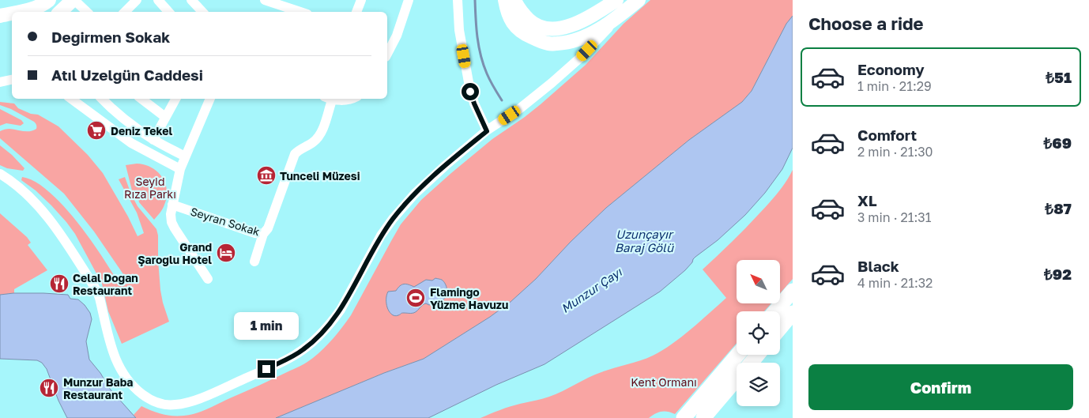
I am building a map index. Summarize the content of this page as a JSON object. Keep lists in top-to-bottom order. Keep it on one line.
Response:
{"streets":{"street":["Seyran Sokak"]},"water":["Uzunçayır Baraj Gölü","Munzur Çayı"],"parks":["Seyid Rıza Parkı","Kent Ormanı"],"places":{"supermarket":["Deniz Tekel"],"museum":["Tunceli Müzesi"],"hotel":["Grand Şaroğlu Hotel"],"restaurant":["Celal Doğan Restaurant","Munzur Baba Restaurant"],"sports":["Flamingo Yüzme Havuzu"]},"north":"top left","page":{"heading":"Choose a ride","banner":["Değirmen Sokak","Atıl Uzelgün Caddesi"],"list":[{"name":"Economy","note":"1 min · 21:29","value":"₺51"},{"name":"Comfort","note":"2 min · 21:30","value":"₺69"},{"name":"XL","note":"3 min · 21:31","value":"₺87"},{"name":"Black","note":"4 min · 21:32","value":"₺92"}],"bubble":"1 min","buttons":"Confirm"}}
